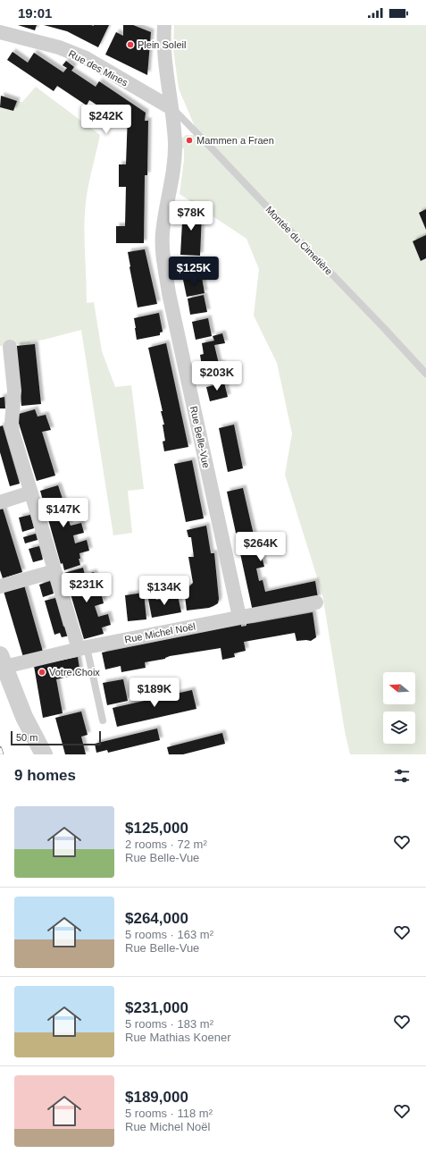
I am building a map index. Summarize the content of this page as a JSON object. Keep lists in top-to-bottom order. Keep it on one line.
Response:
{"streets":{"street":["Rue des Mines","Rue Belle-Vue","Rue Michel Noël"],"lane":["Montée du Cimetière"]},"crossings":[["Rue des Mines","Montée du Cimetière"],["Rue des Mines","Rue Belle-Vue"],["Montée du Cimetière","Rue Belle-Vue"],["Rue Belle-Vue","Rue Michel Noël"]],"places":["Plein Soleil","Mammen a Fraen","Votre Choix"],"scale_bar":"50 m","north":"left","page":{"status":"19:01","price":["$242K","$78K","$125K","$203K","$147K","$264K","$231K","$134K","$189K"],"scale":"50 m","heading":"9 homes","list":[{"name":"$125,000","note":"2 rooms · 72 m² · Rue Belle-Vue"},{"name":"$264,000","note":"5 rooms · 163 m² · Rue Belle-Vue"},{"name":"$231,000","note":"5 rooms · 183 m² · Rue Mathias Koener"},{"name":"$189,000","note":"5 rooms · 118 m² · Rue Michel Noël"}]}}
